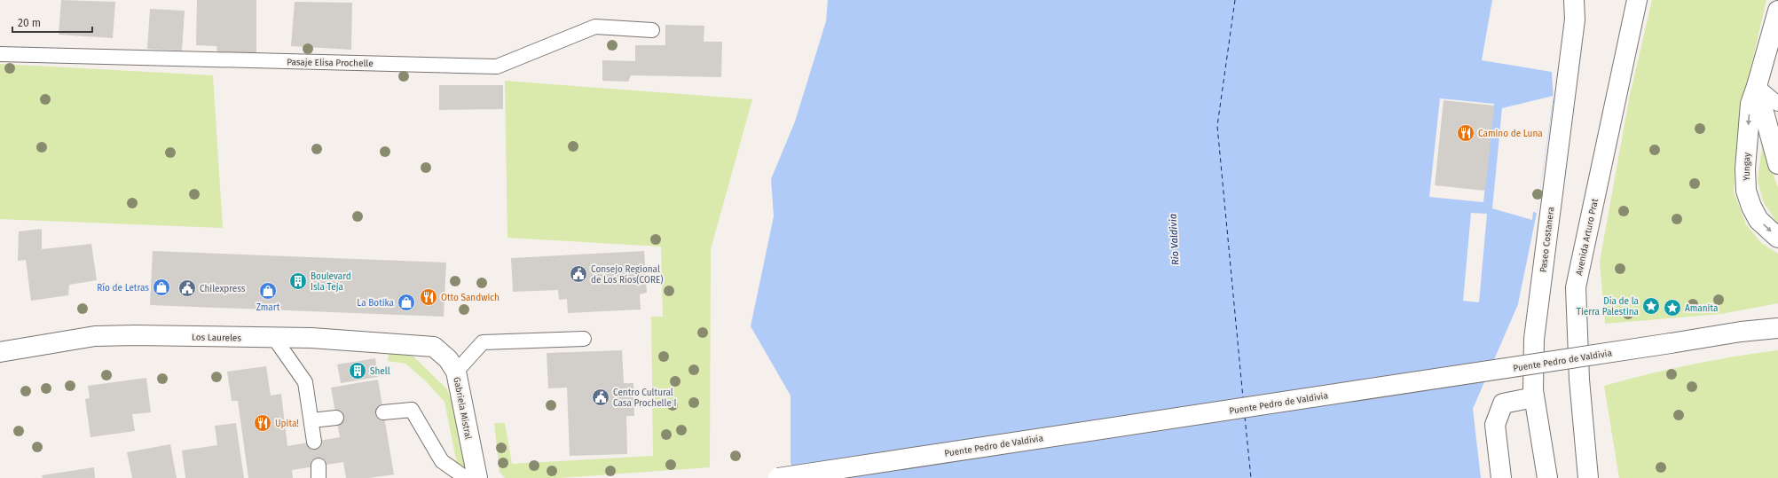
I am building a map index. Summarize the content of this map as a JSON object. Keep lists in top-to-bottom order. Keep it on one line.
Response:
{"streets":{"street":["Yungay","Avenida Arturo Prat","Paseo Costanera","Los Laureles","Puente Pedro de Valdivia","Gabriela Mistral"],"lane":["Pasaje Elisa Prochelle"]},"crossings":[["Los Laureles","Gabriela Mistral"]],"water":["Río Valdivia"],"places":{"restaurant":["Camino de Luna","Otto Sandwich","Upita!"],"public building":["Consejo Regional de Los Ríos(CORE)","Chilexpress","Centro Cultural Casa Prochelle I"],"building":["Boulevard Isla Teja","Shell"],"shop":["Río de Letras","Zmart","La Botika"],"place":["Día de la Tierra Palestina","Amanita"]},"scale_bar":"20 m"}
